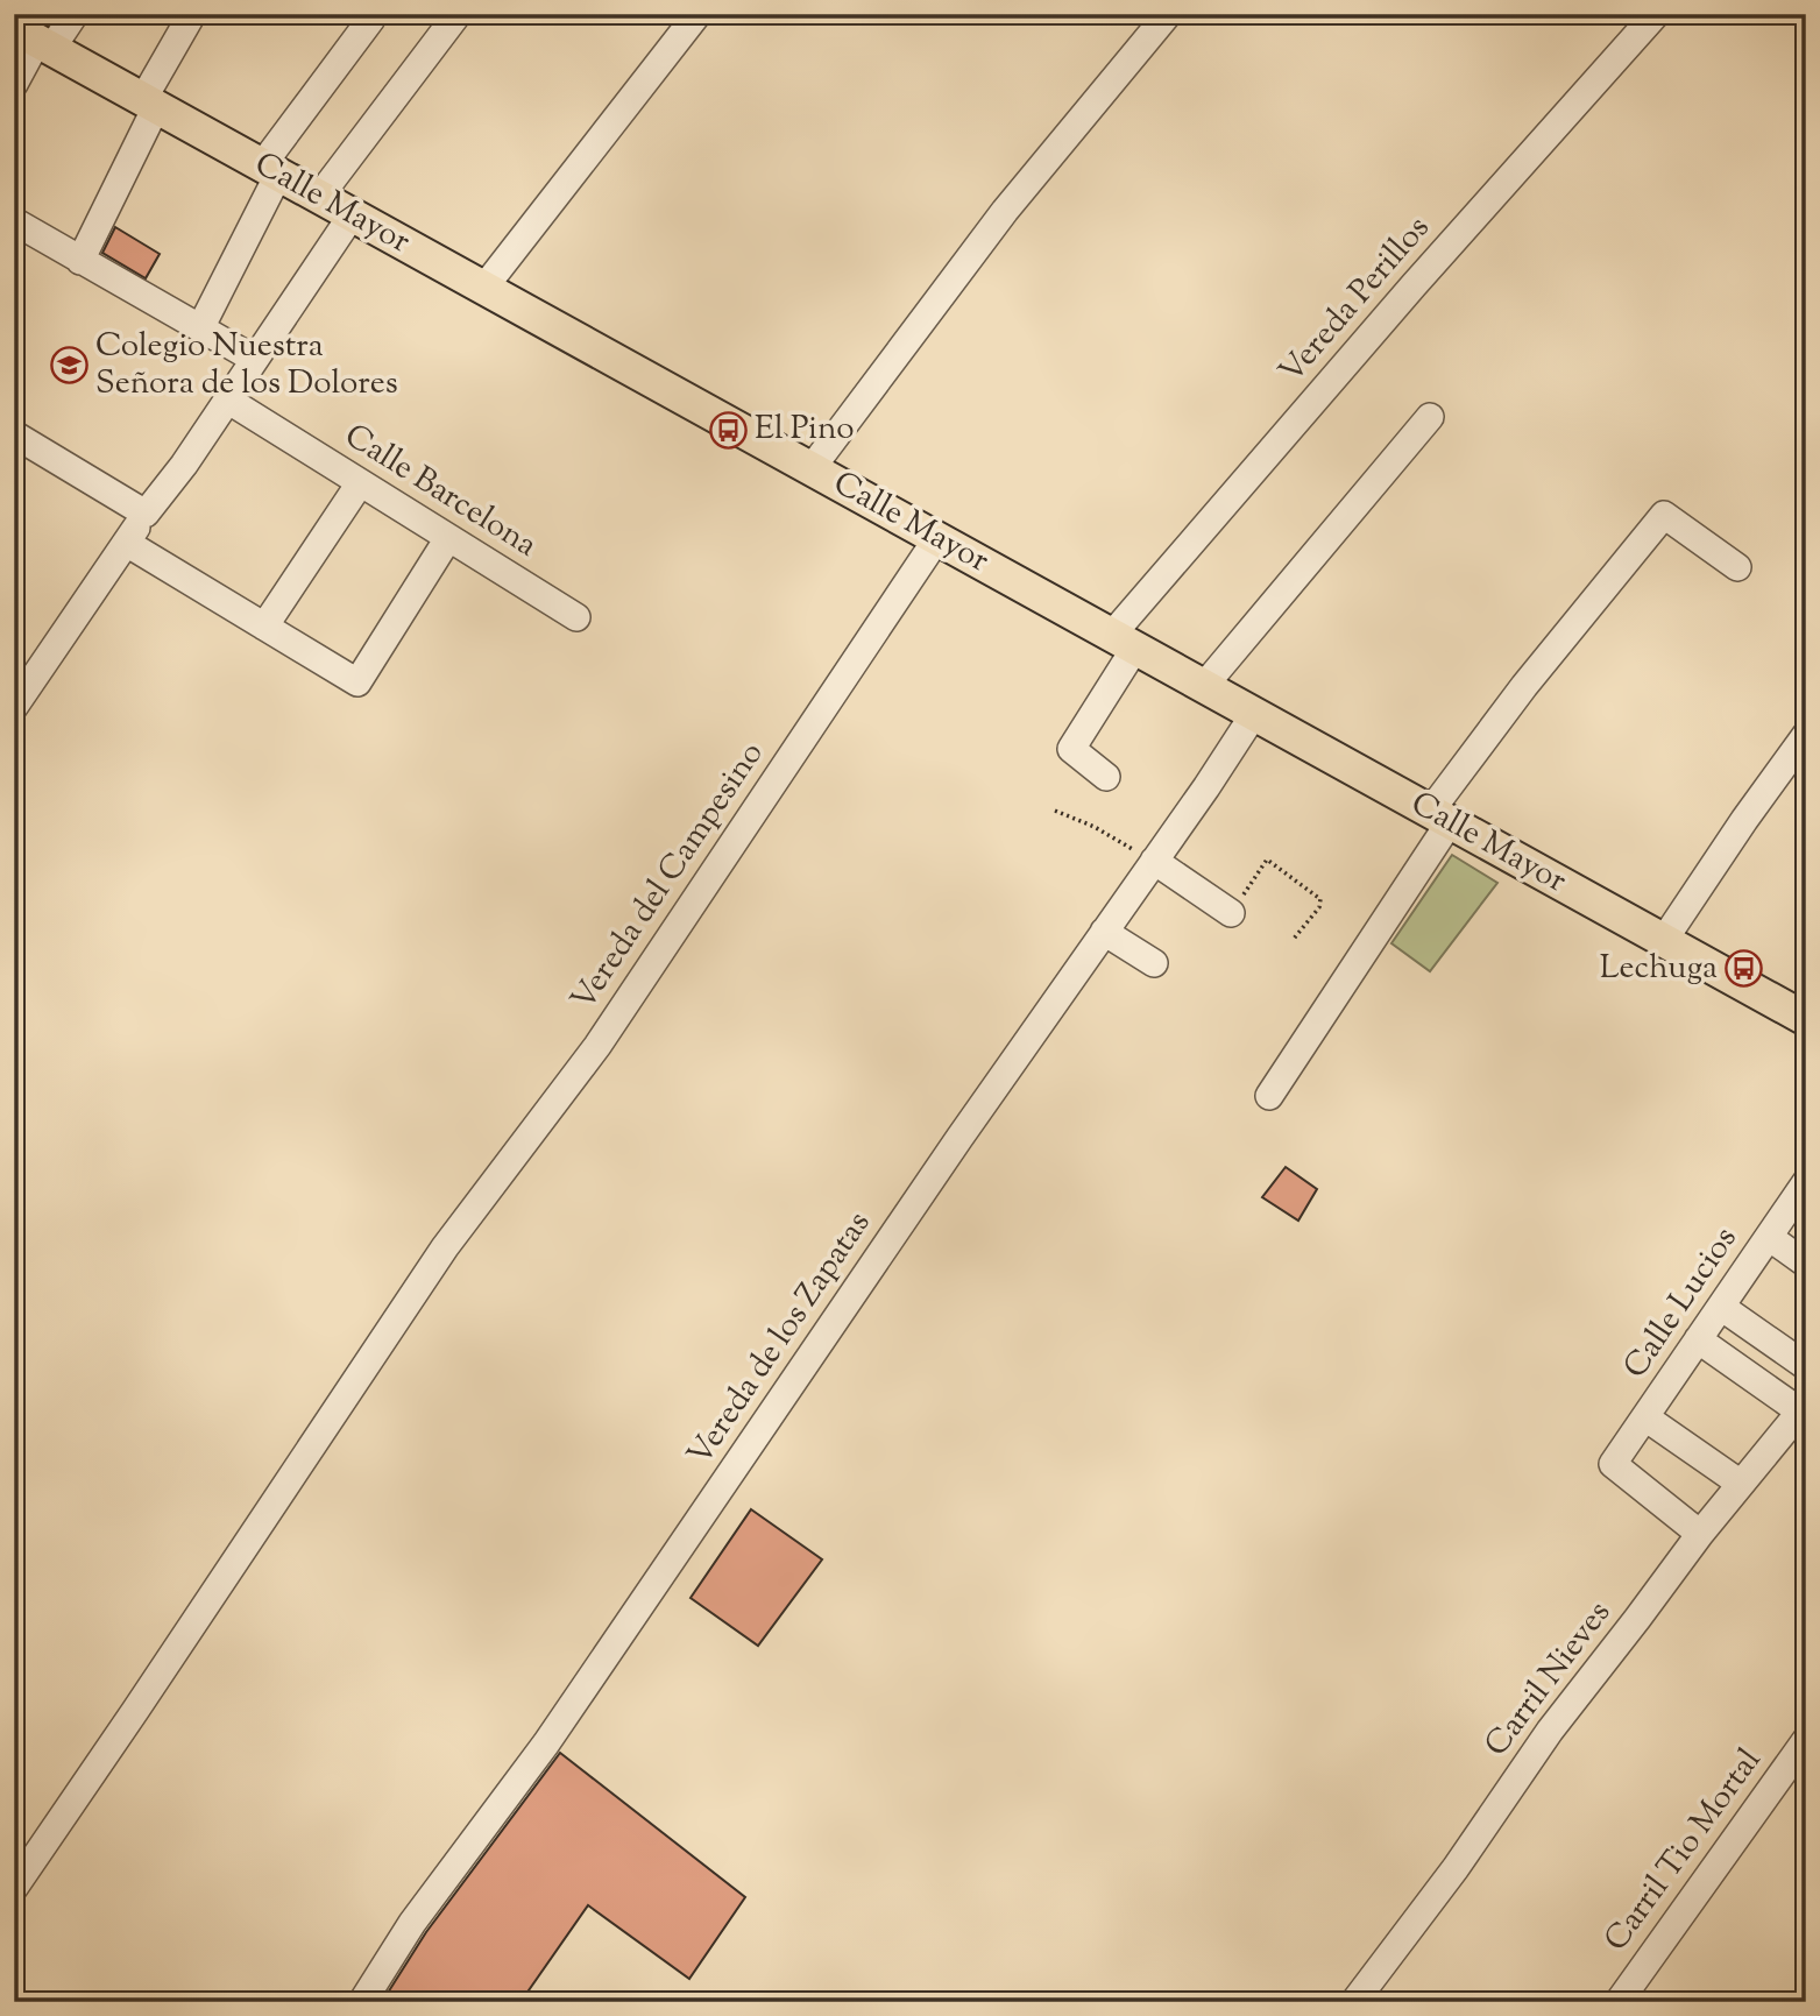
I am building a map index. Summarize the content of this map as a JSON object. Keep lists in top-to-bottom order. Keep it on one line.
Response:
{"streets":{"main road":["Calle Mayor"],"street":["Vereda Perillos","Calle Barcelona","Vereda del Campesino","Calle Lucios","Vereda de los Zapatas","Carril Nieves","Carril Tio Mortal"]},"crossings":[["Calle Mayor","Vereda Perillos"],["Calle Mayor","Vereda del Campesino"],["Calle Mayor","Vereda de los Zapatas"],["Calle Lucios","Carril Nieves"]],"places":{"school or university":["Colegio Nuestra Señora de los Dolores"],"bus stop":["El Pino","Lechuga"]}}
